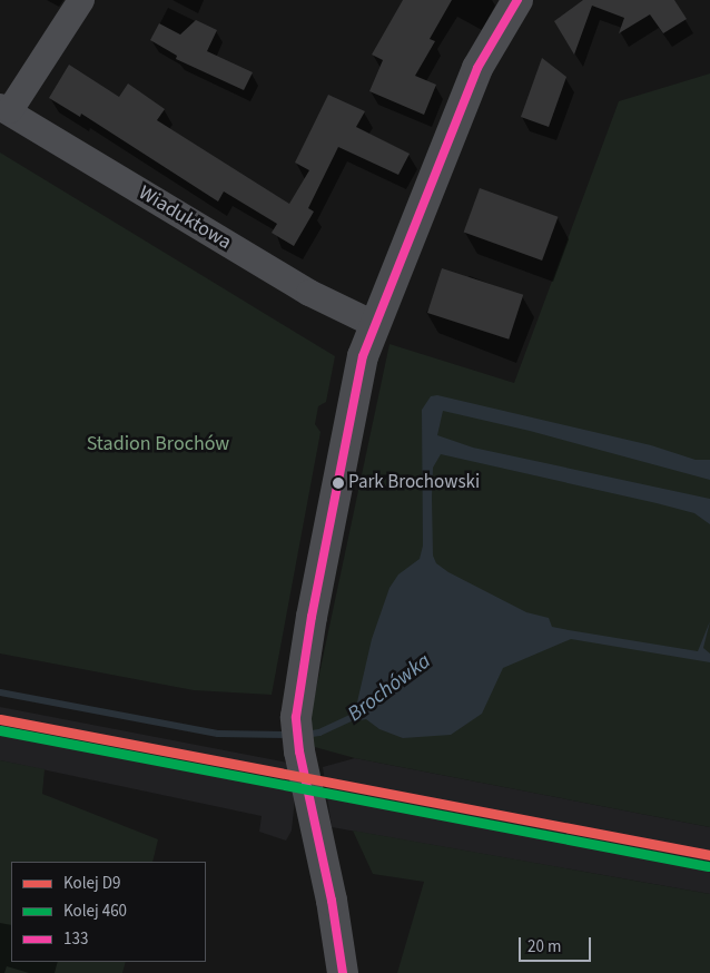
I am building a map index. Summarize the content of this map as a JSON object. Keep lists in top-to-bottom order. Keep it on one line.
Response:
{"streets":{"street":["Wiaduktowa"]},"water":["Brochówka"],"parks":["Stadion Brochów"],"places":["Park Brochowski"],"lines":["transit line 133","rail line D9","rail line 460"],"legend":["Kolej D9","Kolej 460","133"],"scale_bar":"20 m"}
